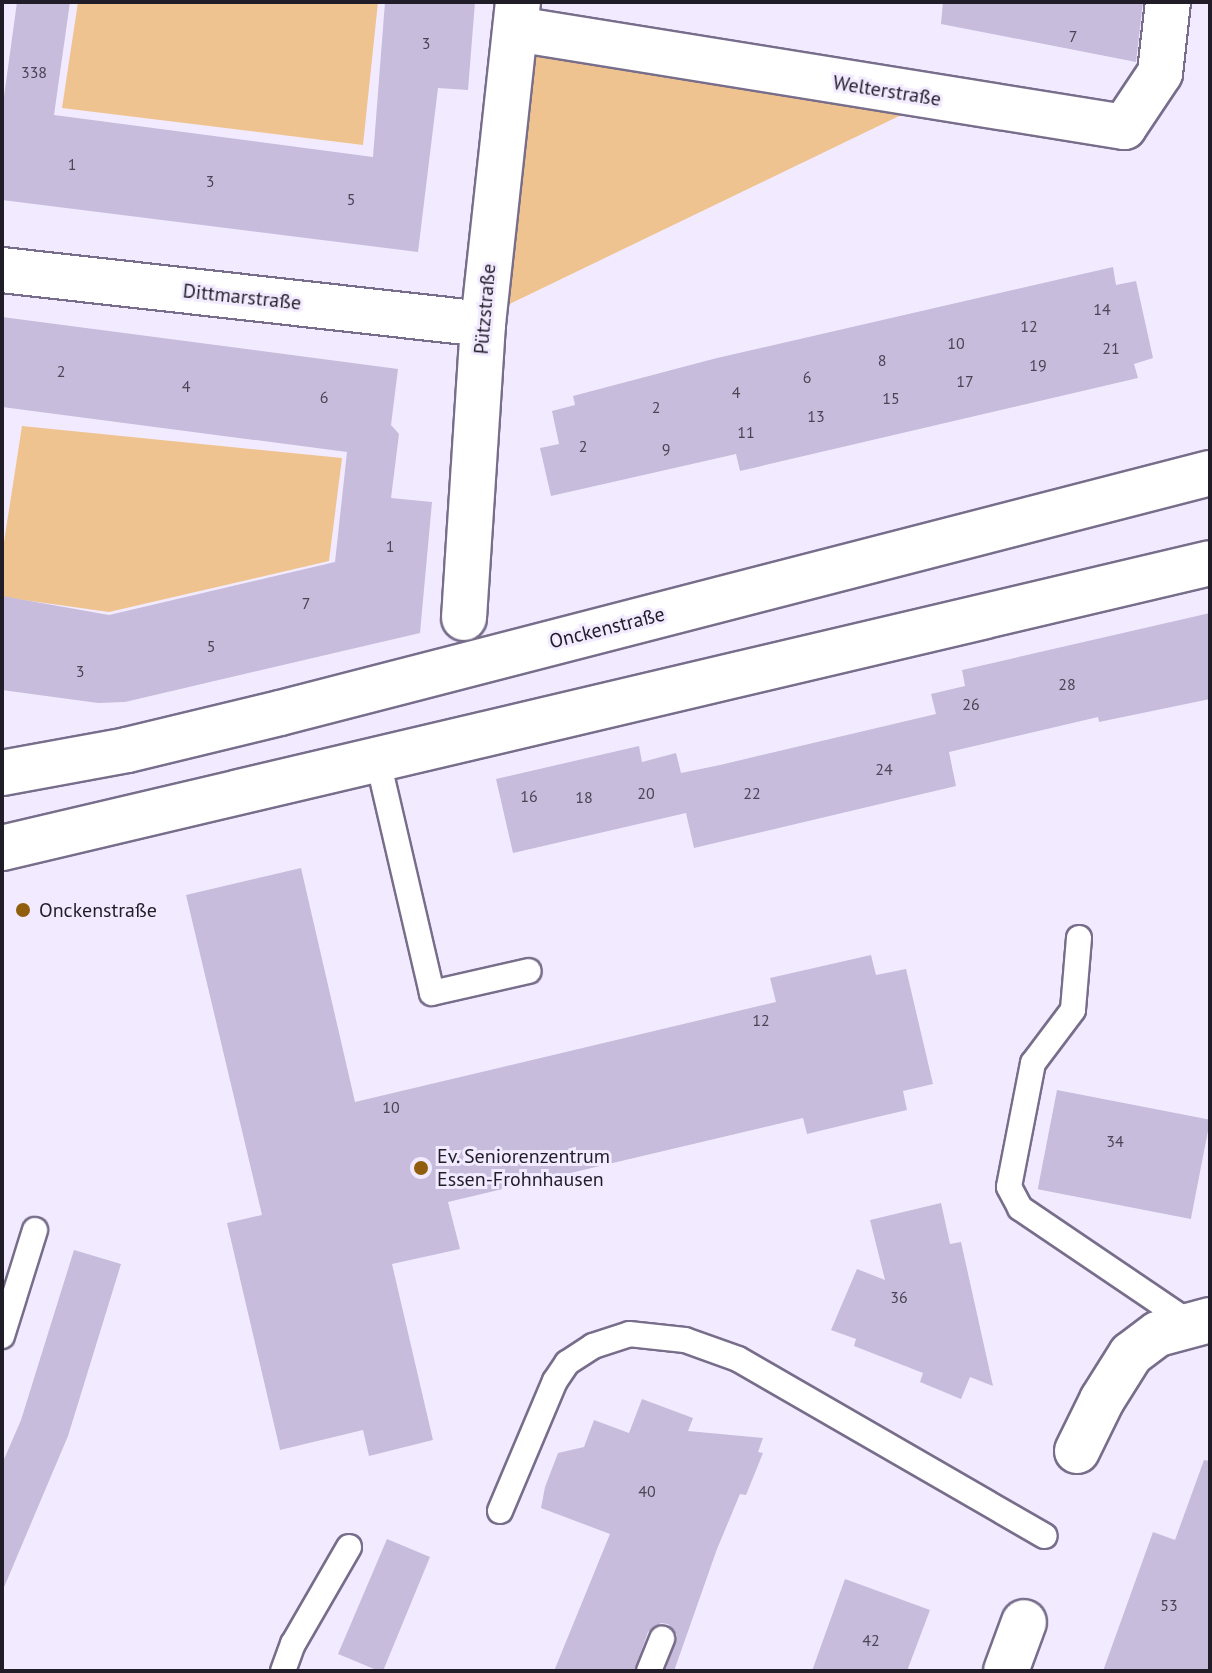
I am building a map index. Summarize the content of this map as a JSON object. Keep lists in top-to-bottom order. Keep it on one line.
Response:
{"streets":{"main road":["Welterstraße","Dittmarstraße","Pützstraße","Onckenstraße"]},"crossings":[["Welterstraße","Pützstraße"],["Dittmarstraße","Pützstraße"]],"places":["Onckenstraße","Ev. Seniorenzentrum Essen-Frohnhausen"],"house_numbers":["7","3","338","1","3","5","14","12","10","21","8","19","2","6","17","4","4","6","15","2","13","11","2","9","1","7","5","3","28","26","24","20","22","16","18","12","10","34","36","40","53","42"]}
